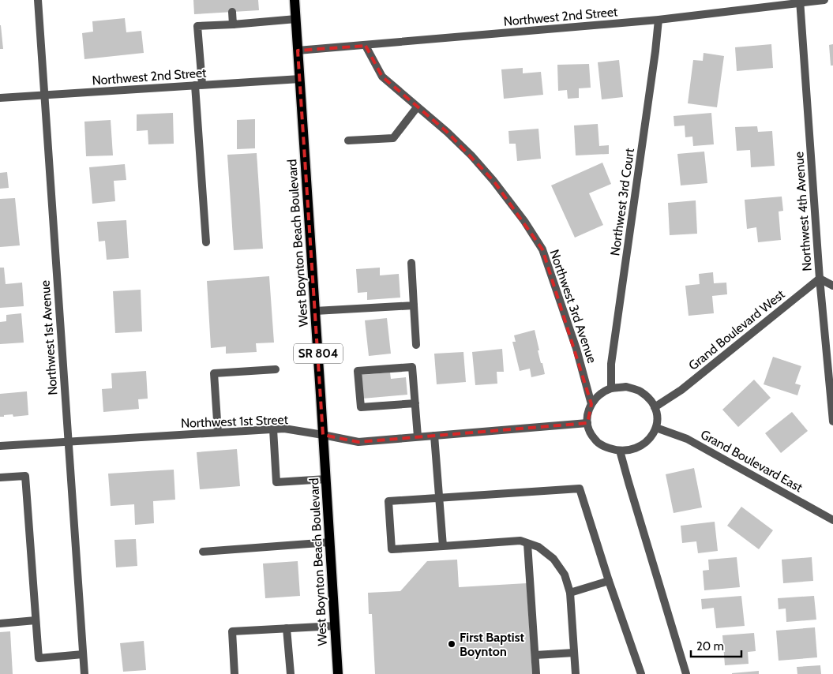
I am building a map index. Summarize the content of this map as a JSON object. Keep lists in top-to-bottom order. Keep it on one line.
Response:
{"streets":{"main road":["West Boynton Beach Boulevard","SR 804"],"street":["Northwest 2nd Street","Northwest 3rd Court","Northwest 4th Avenue","Northwest 3rd Avenue","Grand Boulevard West","Northwest 1st Avenue","Northwest 1st Street","Grand Boulevard East"]},"crossings":[["Northwest 2nd Street","Northwest 3rd Court"],["Northwest 2nd Street","Northwest 4th Avenue"],["Northwest 2nd Street","West Boynton Beach Boulevard"],["Northwest 2nd Street","Northwest 3rd Avenue"],["Northwest 2nd Street","Northwest 1st Avenue"],["Northwest 3rd Court","Northwest 3rd Avenue"],["Northwest 3rd Court","Grand Boulevard West"],["Northwest 3rd Court","Northwest 1st Street"],["Northwest 3rd Court","Grand Boulevard East"],["Northwest 4th Avenue","Grand Boulevard West"],["West Boynton Beach Boulevard","Northwest 1st Street"],["Northwest 3rd Avenue","Grand Boulevard West"],["Northwest 3rd Avenue","Northwest 1st Street"],["Northwest 3rd Avenue","Grand Boulevard East"],["Grand Boulevard West","Northwest 1st Street"],["Grand Boulevard West","Grand Boulevard East"],["Northwest 1st Avenue","Northwest 1st Street"],["Northwest 1st Street","Grand Boulevard East"]],"places":["First Baptist Boynton"],"scale_bar":"20 m"}
